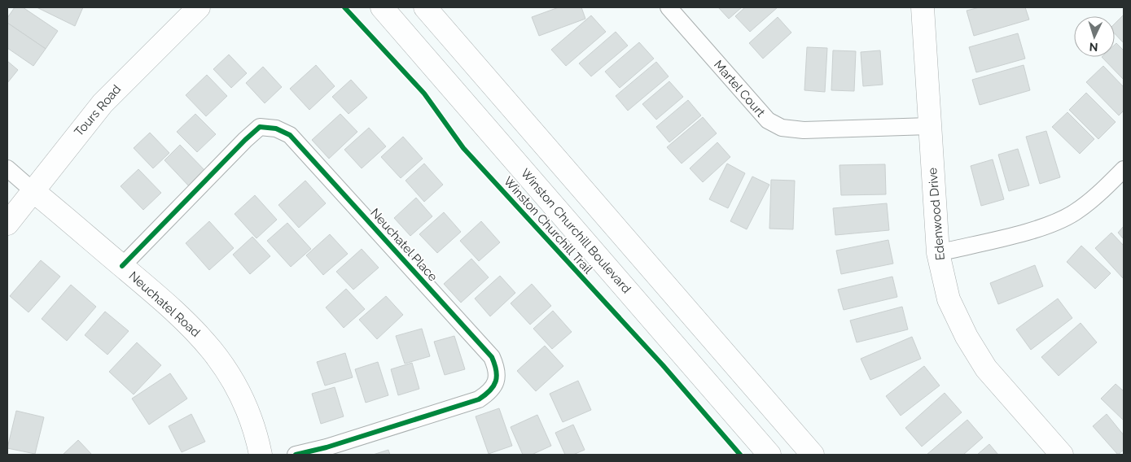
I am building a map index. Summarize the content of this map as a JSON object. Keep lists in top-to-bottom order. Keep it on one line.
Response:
{"streets":{"main road":["Tours Road","Edenwood Drive","Winston Churchill Boulevard","Neuchatel Road"],"street":["Martel Court","Neuchatel Place"],"cycle path":["Winston Churchill Trail"]},"crossings":[["Martel Court","Edenwood Drive"],["Tours Road","Neuchatel Road"],["Neuchatel Place","Neuchatel Road"]],"north":"bottom"}
